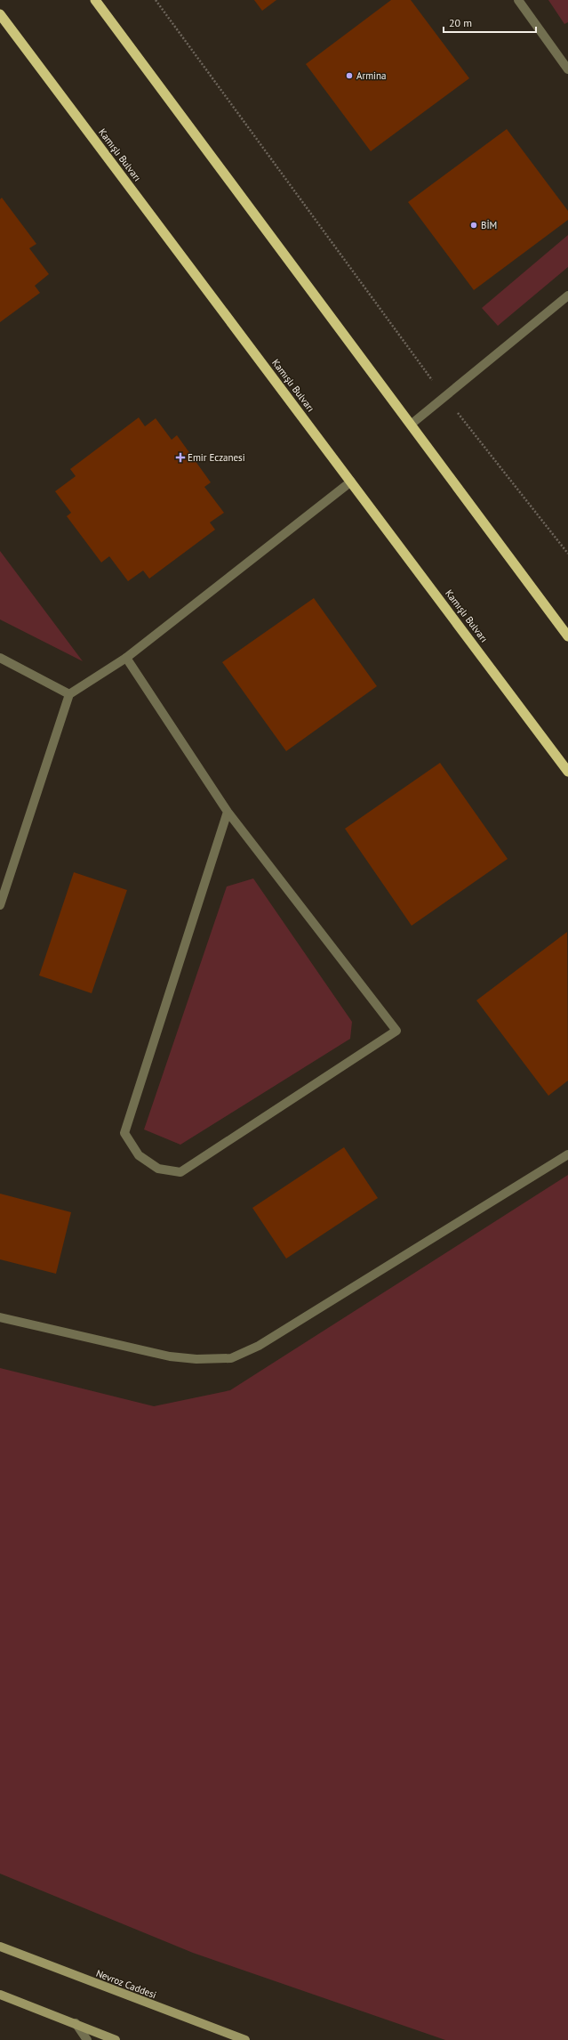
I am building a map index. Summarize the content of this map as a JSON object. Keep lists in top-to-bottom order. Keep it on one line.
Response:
{"streets":{"highway":["Kamışlı Bulvarı"],"main road":["Nevroz Caddesi"]},"places":{"other":["Armina","BİM"],"health":["Emir Eczanesi"]},"scale_bar":"20 m"}
